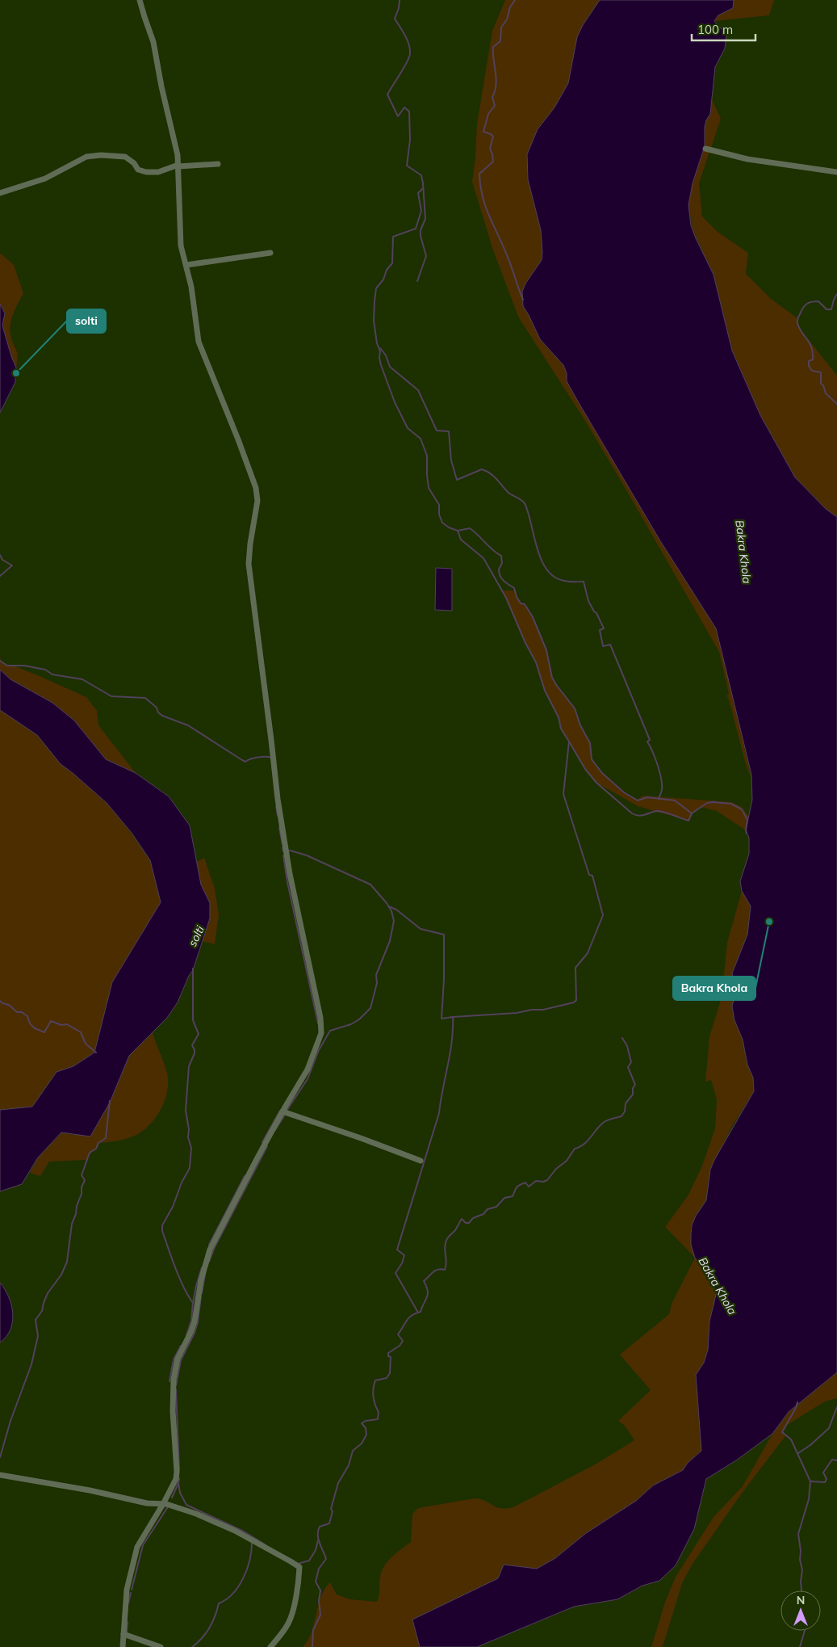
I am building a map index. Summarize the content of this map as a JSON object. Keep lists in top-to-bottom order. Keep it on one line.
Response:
{"water":["Bakra Khola","solti"],"places":["solti","Bakra Khola"],"scale_bar":"100 m","north":"top"}
